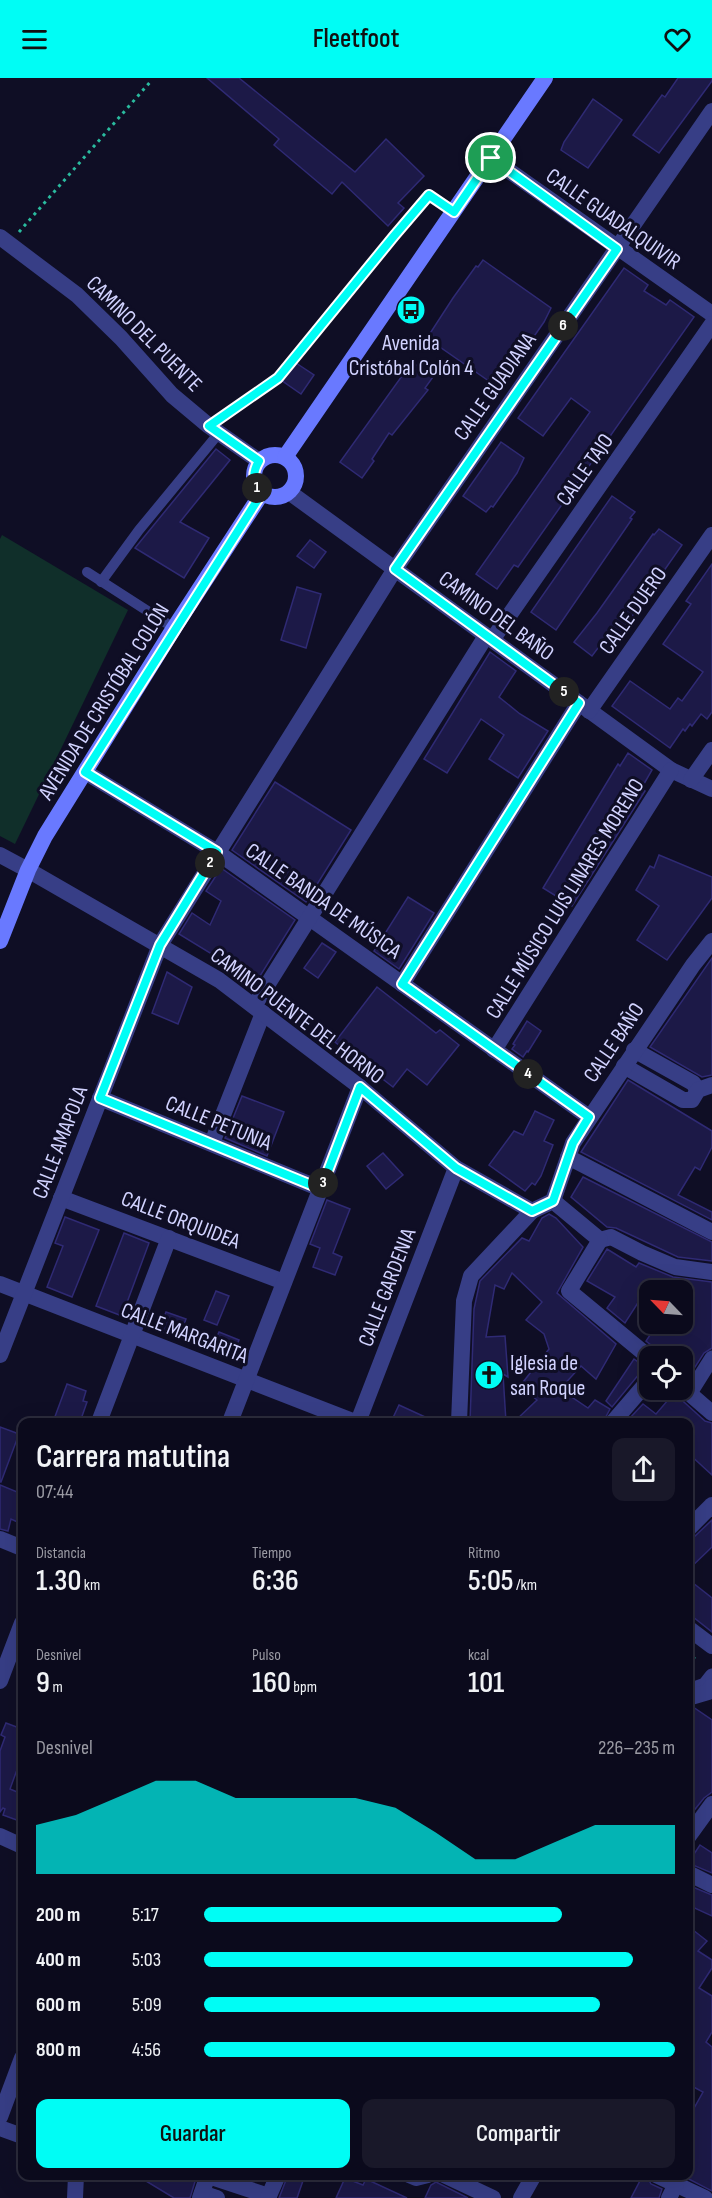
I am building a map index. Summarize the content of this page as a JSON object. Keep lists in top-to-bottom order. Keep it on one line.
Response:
{"streets":{"main road":["AVENIDA DE CRISTÓBAL COLÓN"],"street":["CALLE GUADALQUIVIR","CAMINO DEL PUENTE","CALLE GUADIANA","CALLE TAJO","CALLE DUERO","CAMINO DEL BAÑO","CALLE MÚSICO LUIS LINARES MORENO","CALLE BANDA DE MÚSICA","CAMINO PUENTE DEL HORNO","CALLE BAÑO","CALLE PETUNIA","CALLE AMAPOLA","CALLE ORQUIDEA","CALLE GARDENIA","CALLE MARGARITA"]},"crossings":[["CALLE GUADALQUIVIR","CALLE GUADIANA"],["CAMINO DEL PUENTE","CAMINO DEL BAÑO"],["CAMINO DEL PUENTE","AVENIDA DE CRISTÓBAL COLÓN"],["CALLE GUADIANA","CAMINO DEL BAÑO"],["CALLE GUADIANA","CALLE BANDA DE MÚSICA"],["CALLE GUADIANA","CALLE AMAPOLA"],["CALLE TAJO","CAMINO DEL BAÑO"],["CALLE TAJO","CALLE BANDA DE MÚSICA"],["CALLE TAJO","CAMINO PUENTE DEL HORNO"],["CALLE TAJO","CALLE PETUNIA"],["CALLE DUERO","CAMINO DEL BAÑO"],["CALLE DUERO","CALLE BANDA DE MÚSICA"],["CAMINO DEL BAÑO","AVENIDA DE CRISTÓBAL COLÓN"],["CAMINO DEL BAÑO","CALLE MÚSICO LUIS LINARES MORENO"],["AVENIDA DE CRISTÓBAL COLÓN","CALLE BANDA DE MÚSICA"],["AVENIDA DE CRISTÓBAL COLÓN","CAMINO PUENTE DEL HORNO"],["CALLE MÚSICO LUIS LINARES MORENO","CALLE BANDA DE MÚSICA"],["CALLE BANDA DE MÚSICA","CALLE BAÑO"],["CALLE BANDA DE MÚSICA","CALLE AMAPOLA"],["CAMINO PUENTE DEL HORNO","CALLE AMAPOLA"],["CAMINO PUENTE DEL HORNO","CALLE GARDENIA"],["CALLE PETUNIA","CALLE AMAPOLA"],["CALLE AMAPOLA","CALLE ORQUIDEA"],["CALLE AMAPOLA","CALLE MARGARITA"]],"places":{"bus stop":["Avenida Cristóbal Colón 4"],"church":["Iglesia de san Roque"]},"north":"top left","page":{"header":"Fleetfoot","pins":["6","1","5","2","4","3"],"heading":["Carrera matutina","07:44"],"stats":[["Distancia","1.30 km"],["Tiempo","6:36"],["Ritmo","5:05 /km"],["Desnivel","9 m"],["Pulso","160 bpm"],["kcal","101"]],"chart":["Desnivel","226–235 m"],"list":[{"name":"200 m","note":"5:17"},{"name":"400 m","note":"5:03"},{"name":"600 m","note":"5:09"},{"name":"800 m","note":"4:56"}],"buttons":["Guardar","Compartir"]}}
